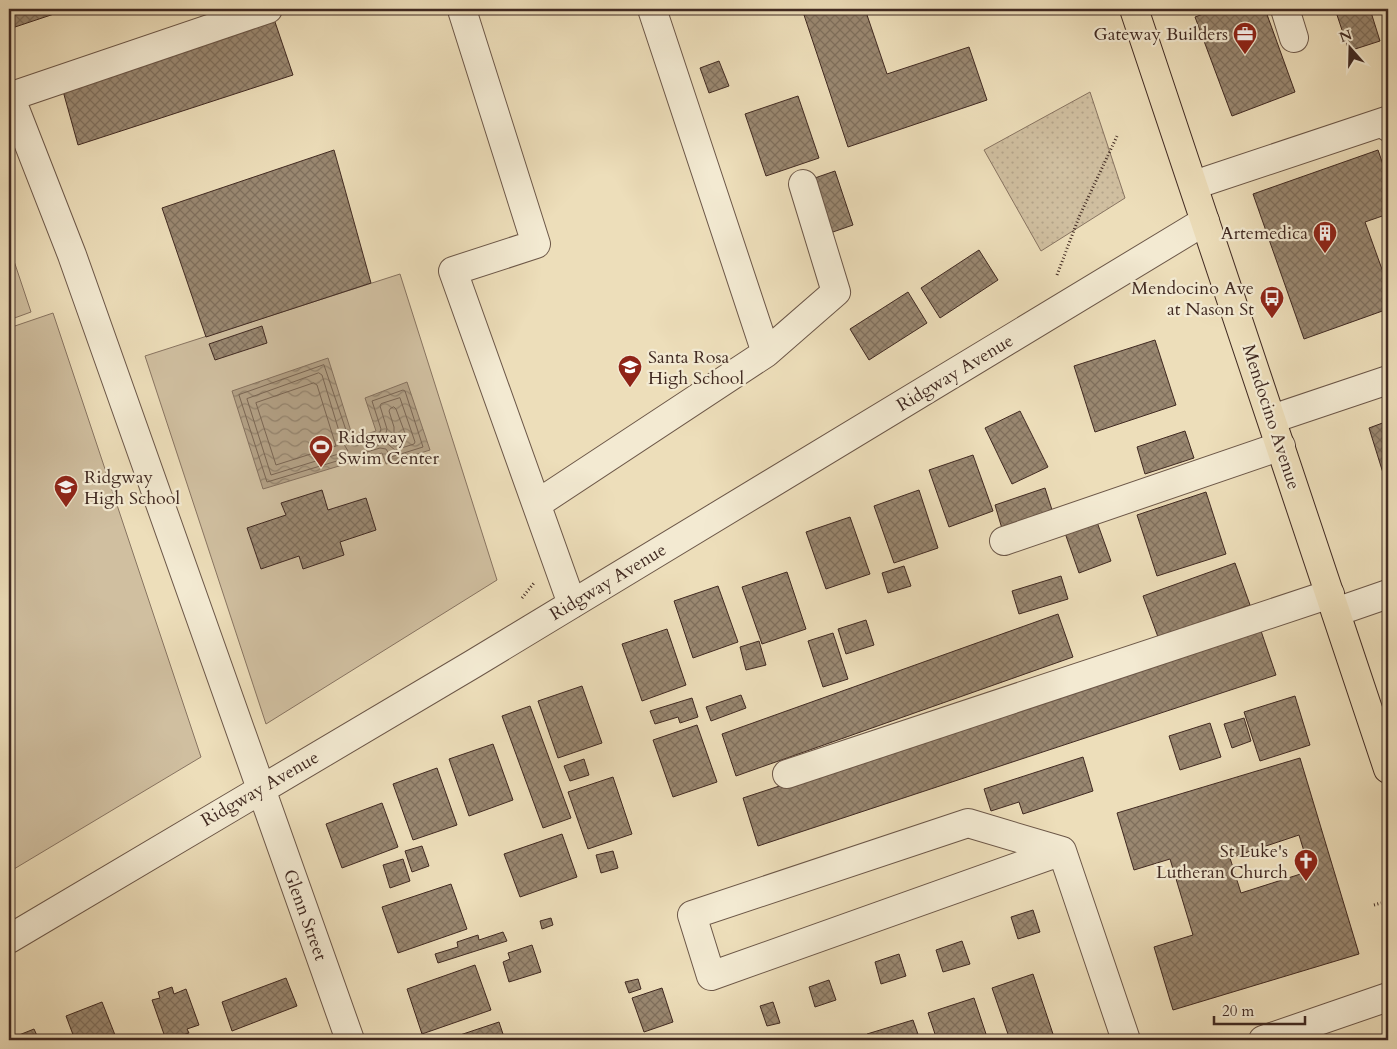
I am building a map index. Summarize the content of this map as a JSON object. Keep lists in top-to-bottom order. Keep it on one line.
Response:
{"streets":{"main road":["Mendocino Avenue"],"street":["Ridgway Avenue","Glenn Street"]},"crossings":[["Ridgway Avenue","Mendocino Avenue"],["Ridgway Avenue","Glenn Street"]],"places":{"office":["Gateway Builders"],"building":["Artemedica"],"bus stop":["Mendocino Ave at Nason St"],"school or university":["Santa Rosa High School","Ridgway High School"],"sports":["Ridgway Swim Center"],"church":["St Luke's Lutheran Church"]},"scale_bar":"20 m","north":"top"}
